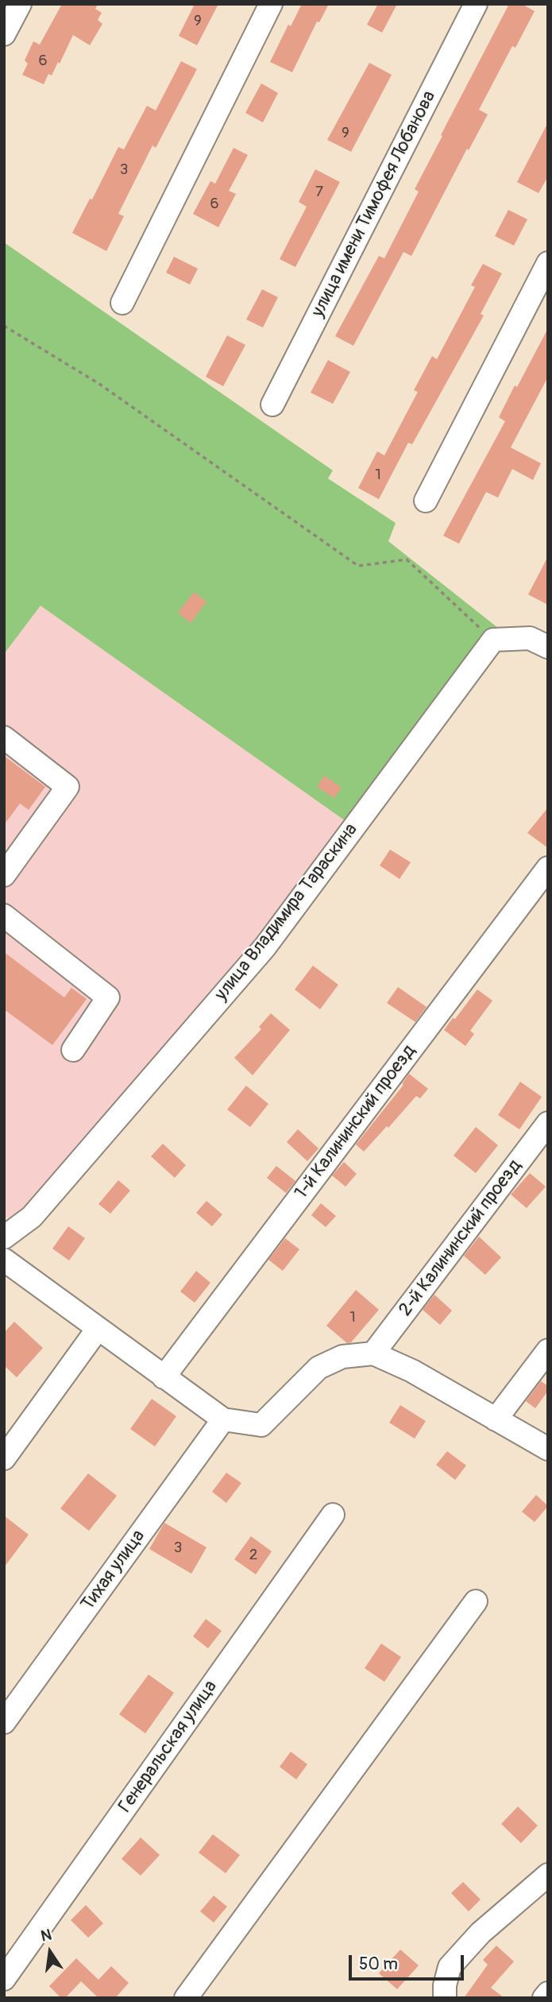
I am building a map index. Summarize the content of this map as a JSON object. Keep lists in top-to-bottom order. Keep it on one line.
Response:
{"streets":{"street":["улица имени Тимофея Лобанова","улица Владимира Тараскина","1-й Калининский проезд","2-й Калининский проезд","Тихая улица","Генеральская улица"]},"house_numbers":["9","6","9","3","7","6","1","1","3","2"],"scale_bar":"50 m","north":"top"}
